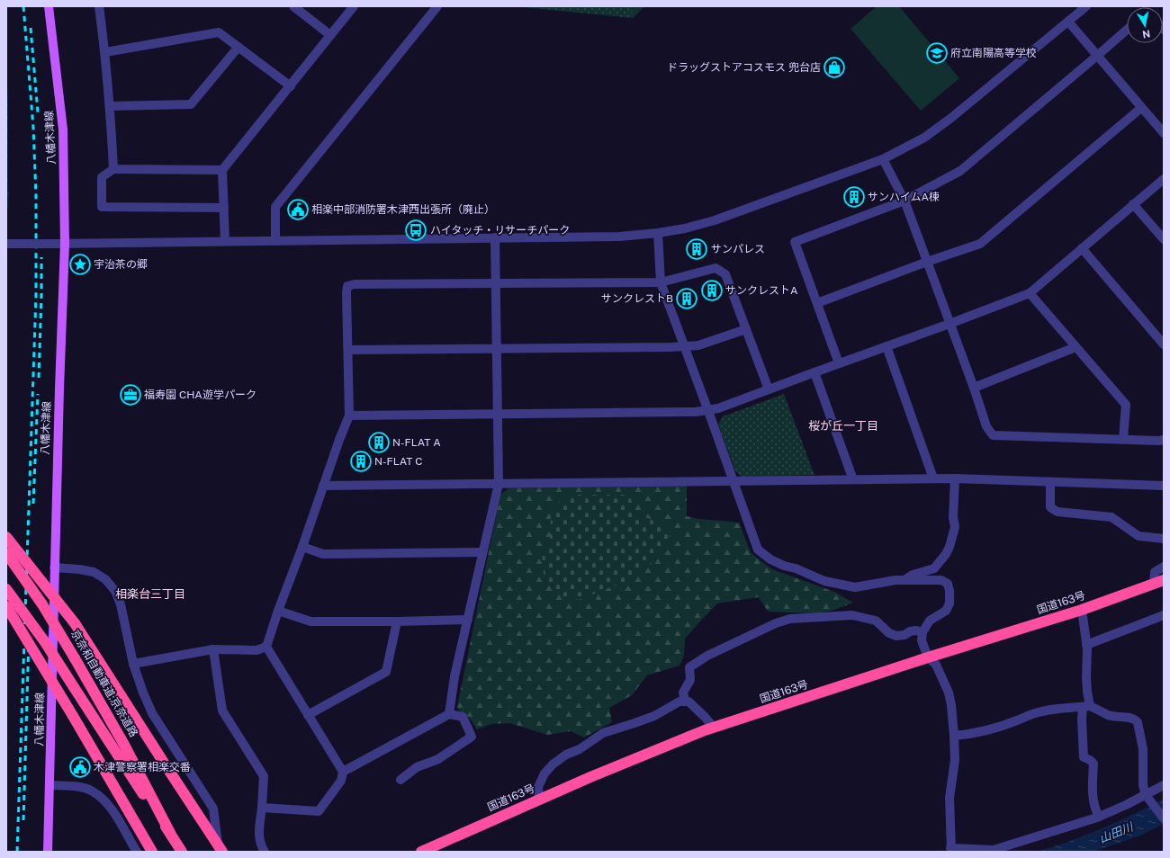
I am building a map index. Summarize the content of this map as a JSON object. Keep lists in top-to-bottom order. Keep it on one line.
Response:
{"streets":{"highway":["国道163号","京奈和自動車道;京奈道路"],"main road":["八幡木津線"]},"districts":["桜が丘一丁目","相楽台三丁目"],"water":["山田川"],"places":{"school or university":["府立南陽高等学校"],"shop":["ドラッグストアコスモス 兜台店"],"building":["サンハイムA棟","サンパレス","サンクレストA","サンクレストB","N-FLAT A","N-FLAT C"],"public building":["相楽中部消防署木津西出張所（廃止）","木津警察署相楽交番"],"bus stop":["ハイタッチ・リサーチパーク"],"place":["宇治茶の郷"],"office":["福寿園 CHA遊学パーク"]},"north":"bottom"}
